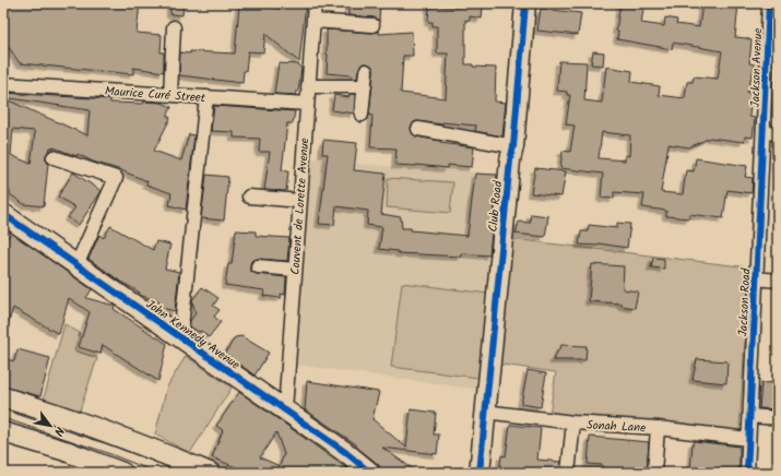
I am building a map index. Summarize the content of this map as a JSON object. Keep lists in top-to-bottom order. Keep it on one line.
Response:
{"streets":{"street":["Jackson Avenue","Maurice Curé Street","Couvent de Lorette Avenue","Club Road","Jackson Road","John Kennedy Avenue","Sonah Lane"]},"crossings":[["Jackson Avenue","Jackson Road"],["Maurice Curé Street","Couvent de Lorette Avenue"],["Couvent de Lorette Avenue","John Kennedy Avenue"],["Club Road","Sonah Lane"],["Jackson Road","Sonah Lane"]],"north":"bottom right"}
